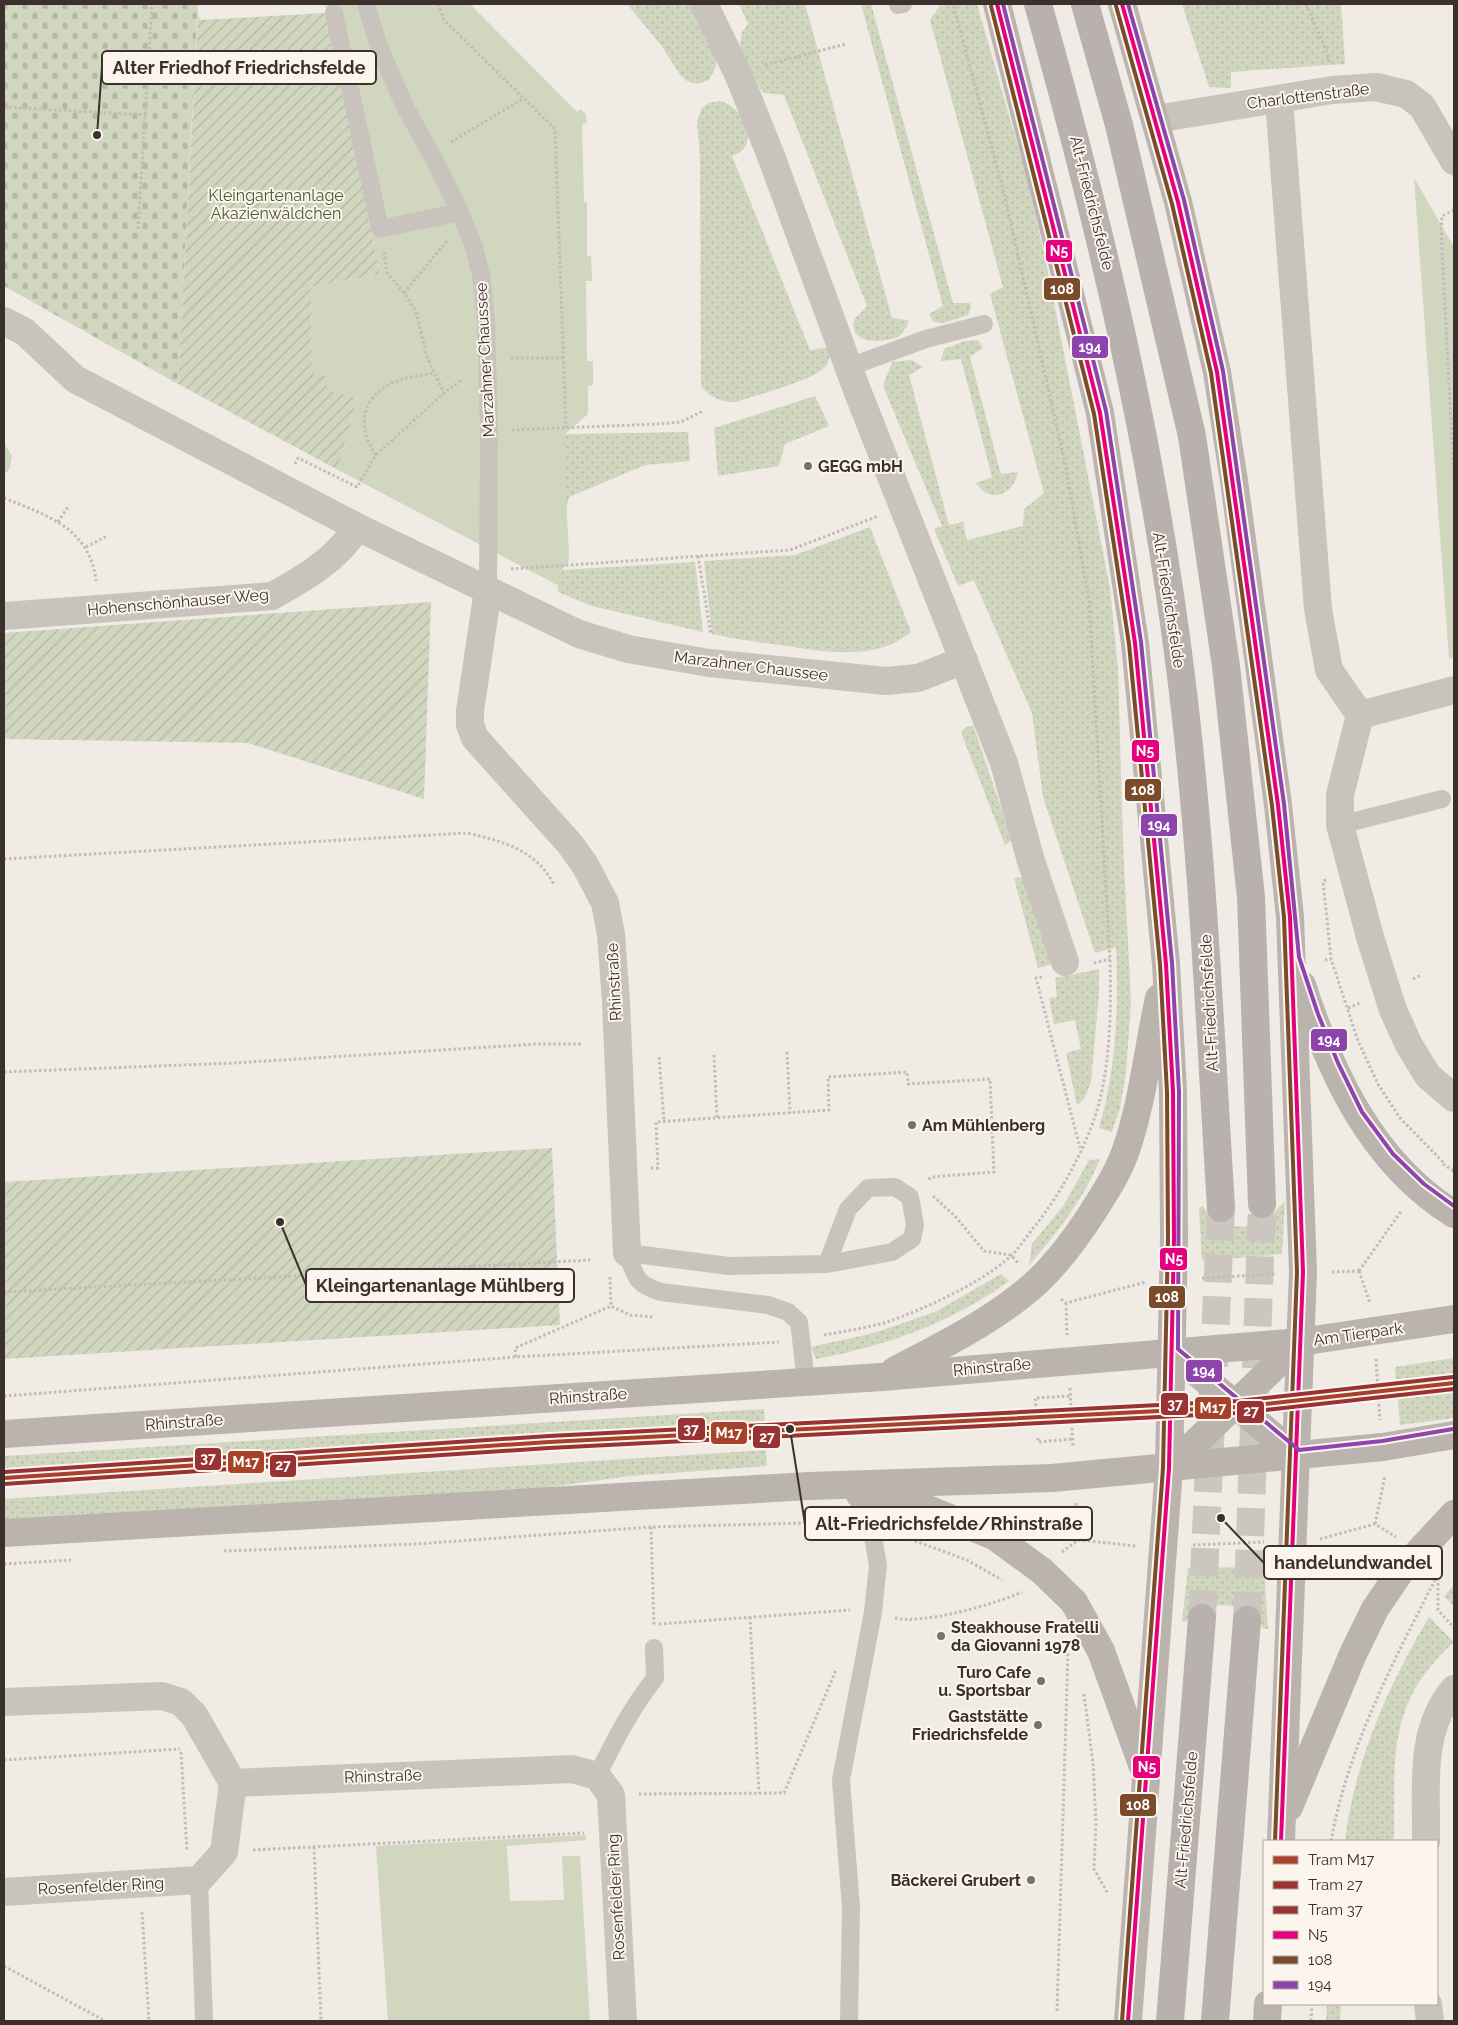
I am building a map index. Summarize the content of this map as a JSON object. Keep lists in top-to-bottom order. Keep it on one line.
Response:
{"streets":{"main road":["Alt-Friedrichsfelde","Rhinstraße","Am Tierpark"],"street":["Charlottenstraße","Marzahner Chaussee","Hohenschönhauser Weg","Rosenfelder Ring"]},"crossings":[["Marzahner Chaussee","Hohenschönhauser Weg"],["Marzahner Chaussee","Rhinstraße"],["Rhinstraße","Am Tierpark"],["Rhinstraße","Rosenfelder Ring"]],"parks":["Kleingartenanlage Akazienwäldchen"],"places":["Alter Friedhof Friedrichsfelde","GEGG mbH","Am Mühlenberg","Kleingartenanlage Mühlberg","Alt-Friedrichsfelde/Rhinstraße","handelundwandel","Steakhouse Fratelli da Giovanni 1978","Turo Cafe u. Sportsbar","Gaststätte Friedrichsfelde","Bäckerei Grubert"],"lines":["transit line N5","transit line 194","transit line 108","tram line 37","tram line M17","tram line 27"],"legend":["Tram M17","Tram 27","Tram 37","N5","108","194"]}
